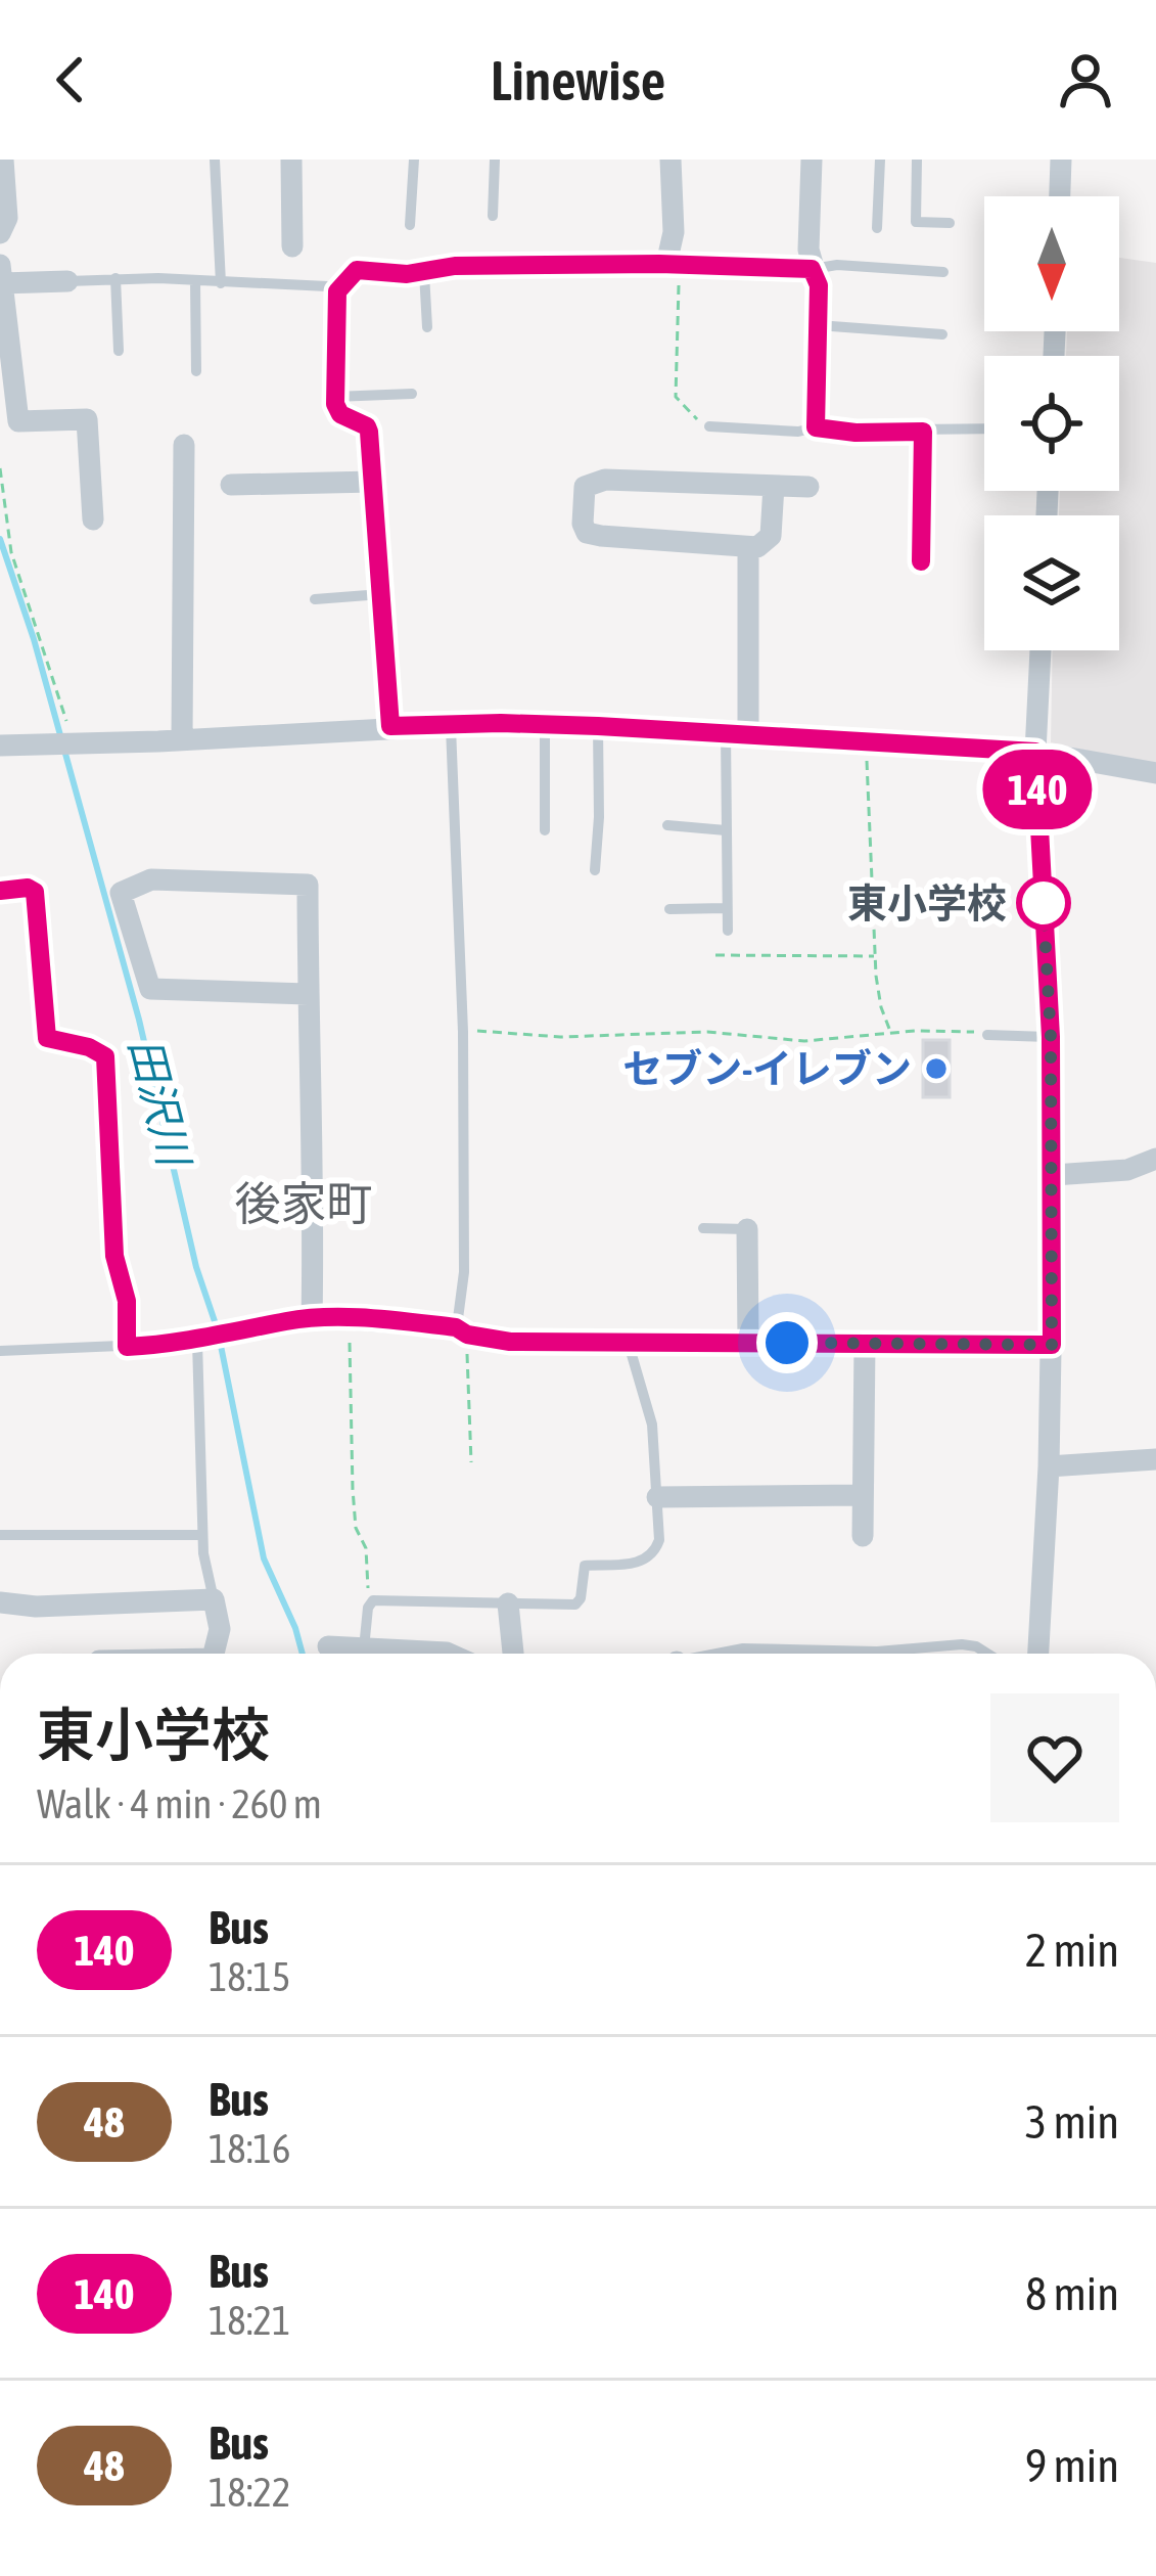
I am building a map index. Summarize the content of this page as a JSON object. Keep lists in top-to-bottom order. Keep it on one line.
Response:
{"districts":["後家町"],"water":["田沢川"],"places":["東小学校","セブン-イレブン"],"lines":["bus line 140"],"north":"bottom","page":{"header":"Linewise","on_map":"140","heading":["東小学校","Walk · 4 min · 260 m"],"list":[{"mark":"140","name":"Bus","note":"18:15","value":"2 min"},{"mark":"48","name":"Bus","note":"18:16","value":"3 min"},{"mark":"140","name":"Bus","note":"18:21","value":"8 min"},{"mark":"48","name":"Bus","note":"18:22","value":"9 min"}]}}
